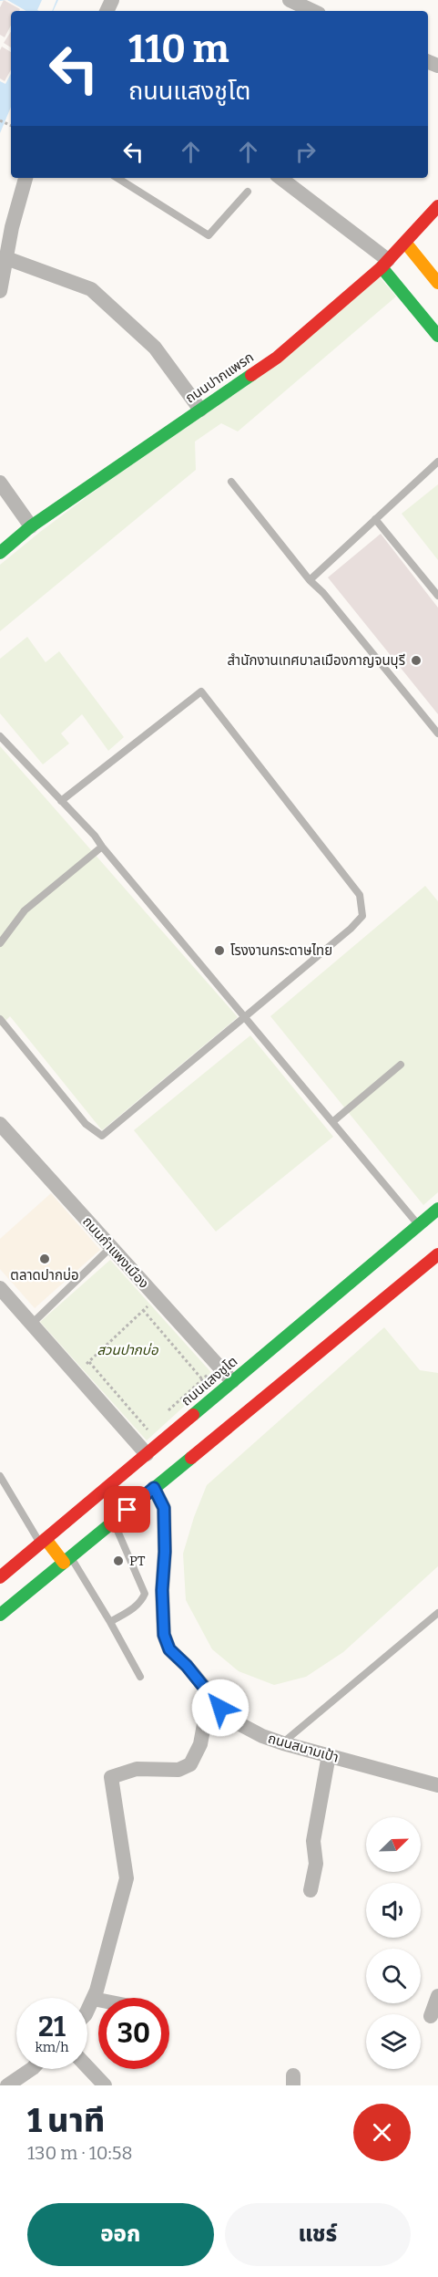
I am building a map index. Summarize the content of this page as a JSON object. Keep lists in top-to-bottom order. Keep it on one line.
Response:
{"streets":{"main road":["ถนนปากแพรก","ถนนแสงชูโต"],"street":["ถนนกำแพงเมือง","ถนนสนามเป้า"]},"crossings":[["ถนนกำแพงเมือง","ถนนแสงชูโต"]],"parks":["สวนปากบ่อ"],"places":["สำนักงานเทศบาลเมืองกาญจนบุรี","โรงงานกระดาษไทย","ตลาดปากบ่อ","PT"],"north":"top right","page":{"turn":["110 m","ถนนแสงชูโต"],"speed":"21 km/h","limit":"30","heading":["1 นาที","130 m · 10:58"],"buttons":["ออก","แชร์"]}}
